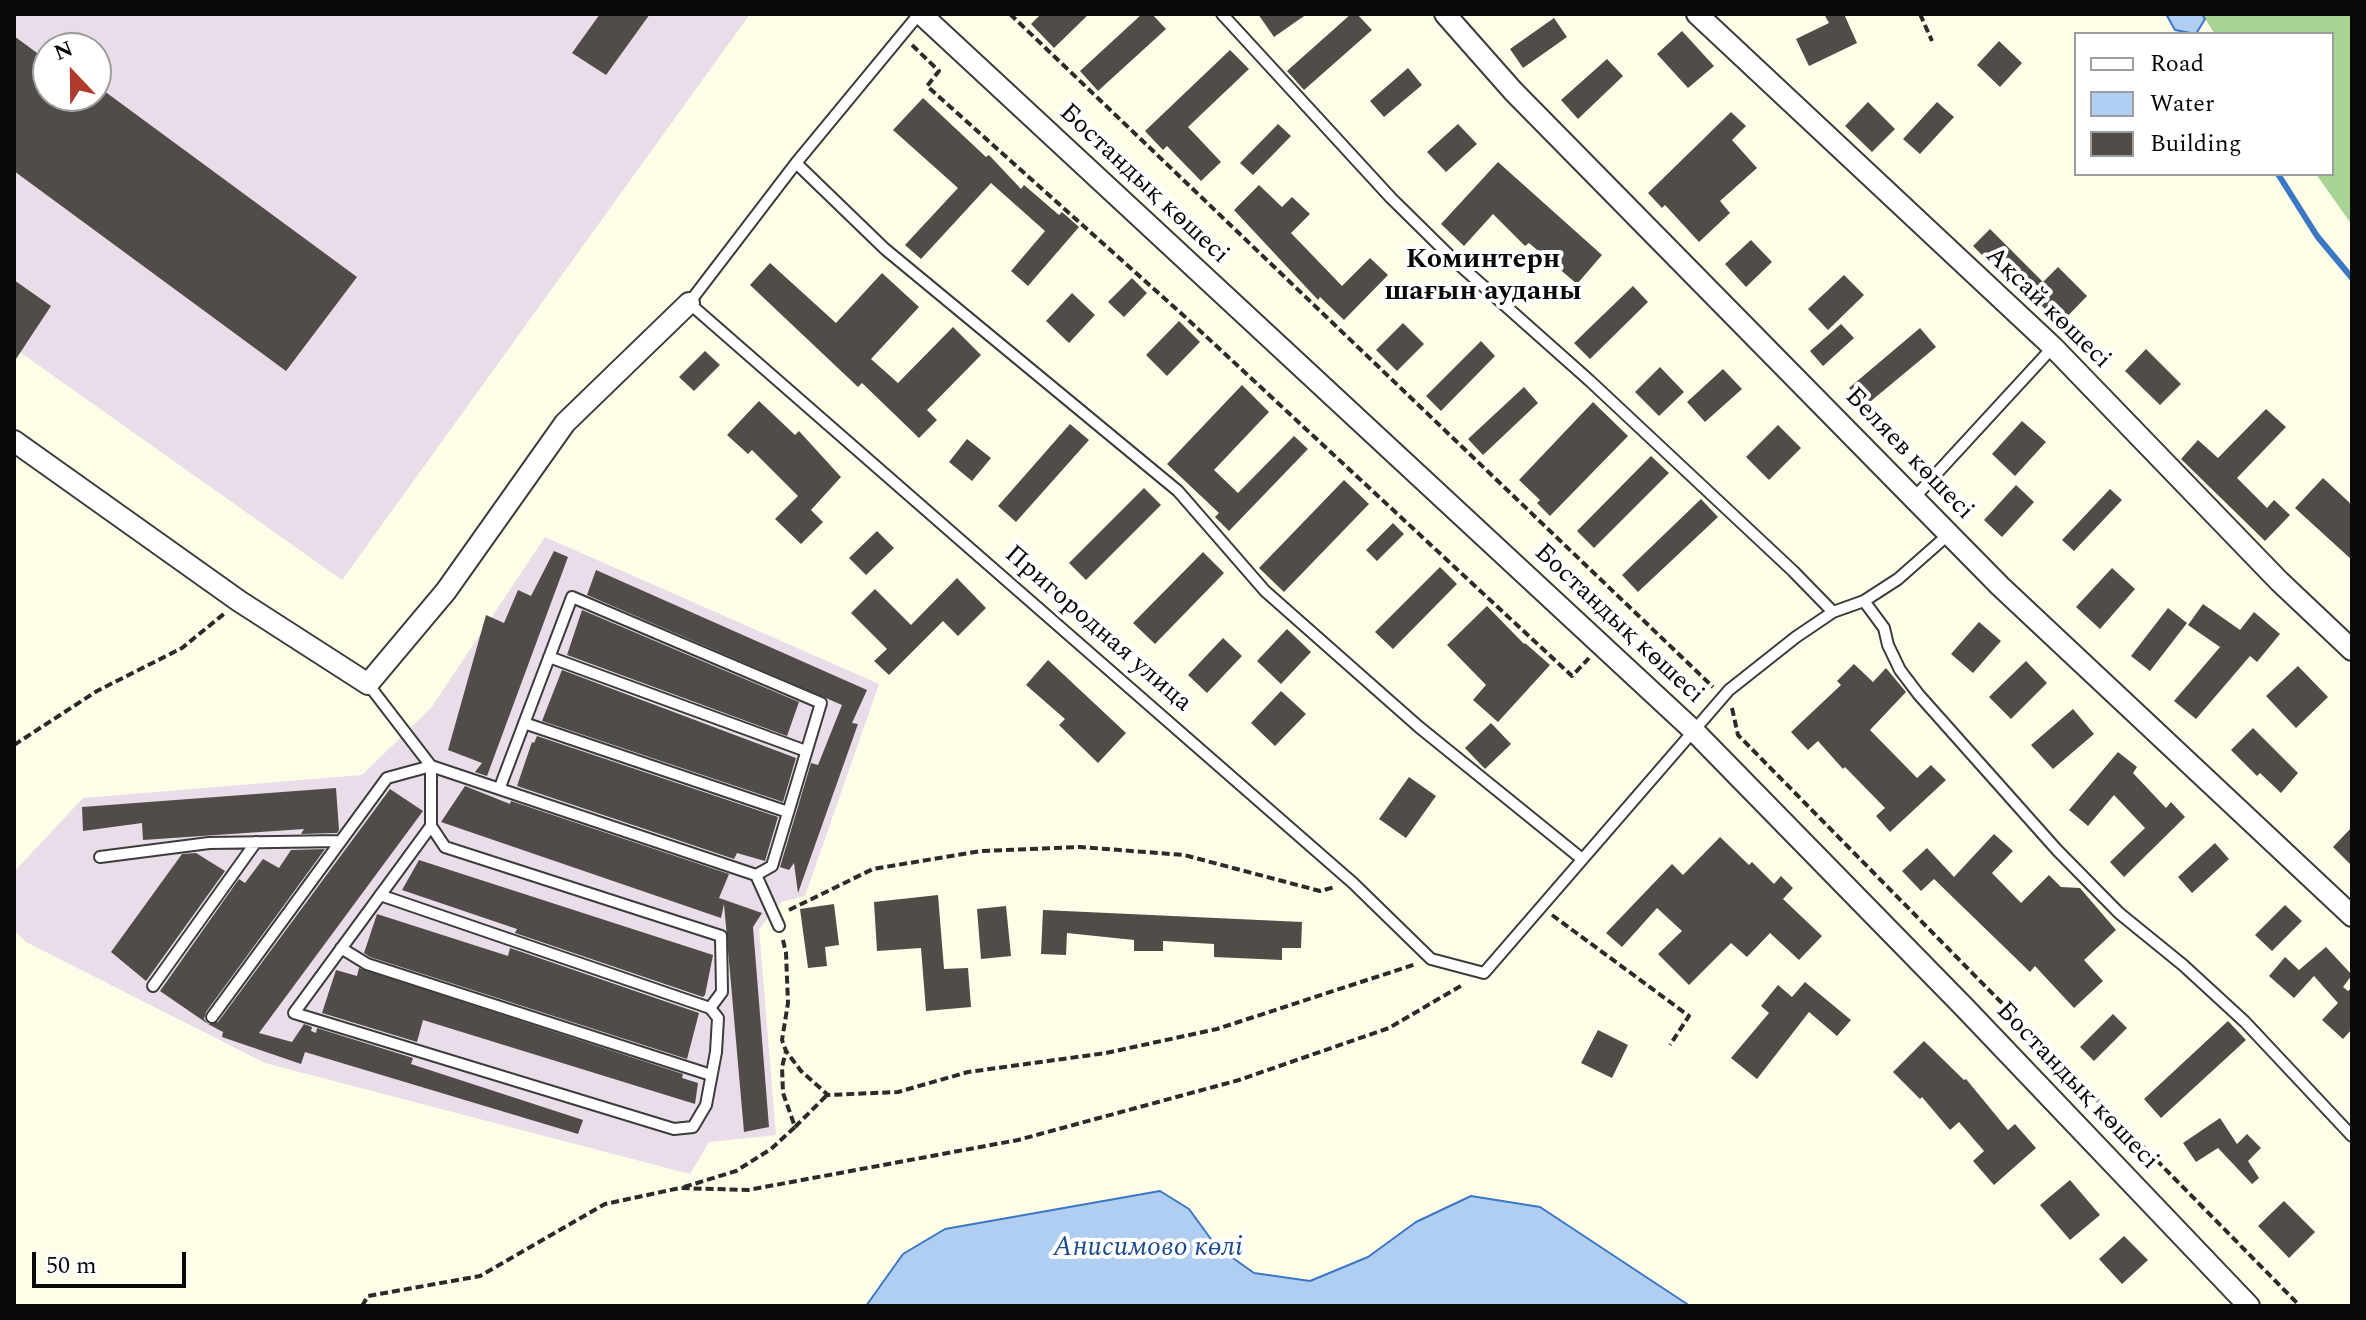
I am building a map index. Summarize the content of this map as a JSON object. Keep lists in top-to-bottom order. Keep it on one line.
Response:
{"streets":{"street":["Бостандық көшесі","Ақсай көшесі","Беляев көшесі"],"lane":["Пригородная улица"]},"districts":["Коминтерн шағын ауданы"],"water":["Анисимово көлі"],"legend":["Road","Water","Building"],"scale_bar":"50 m","north":"top"}
